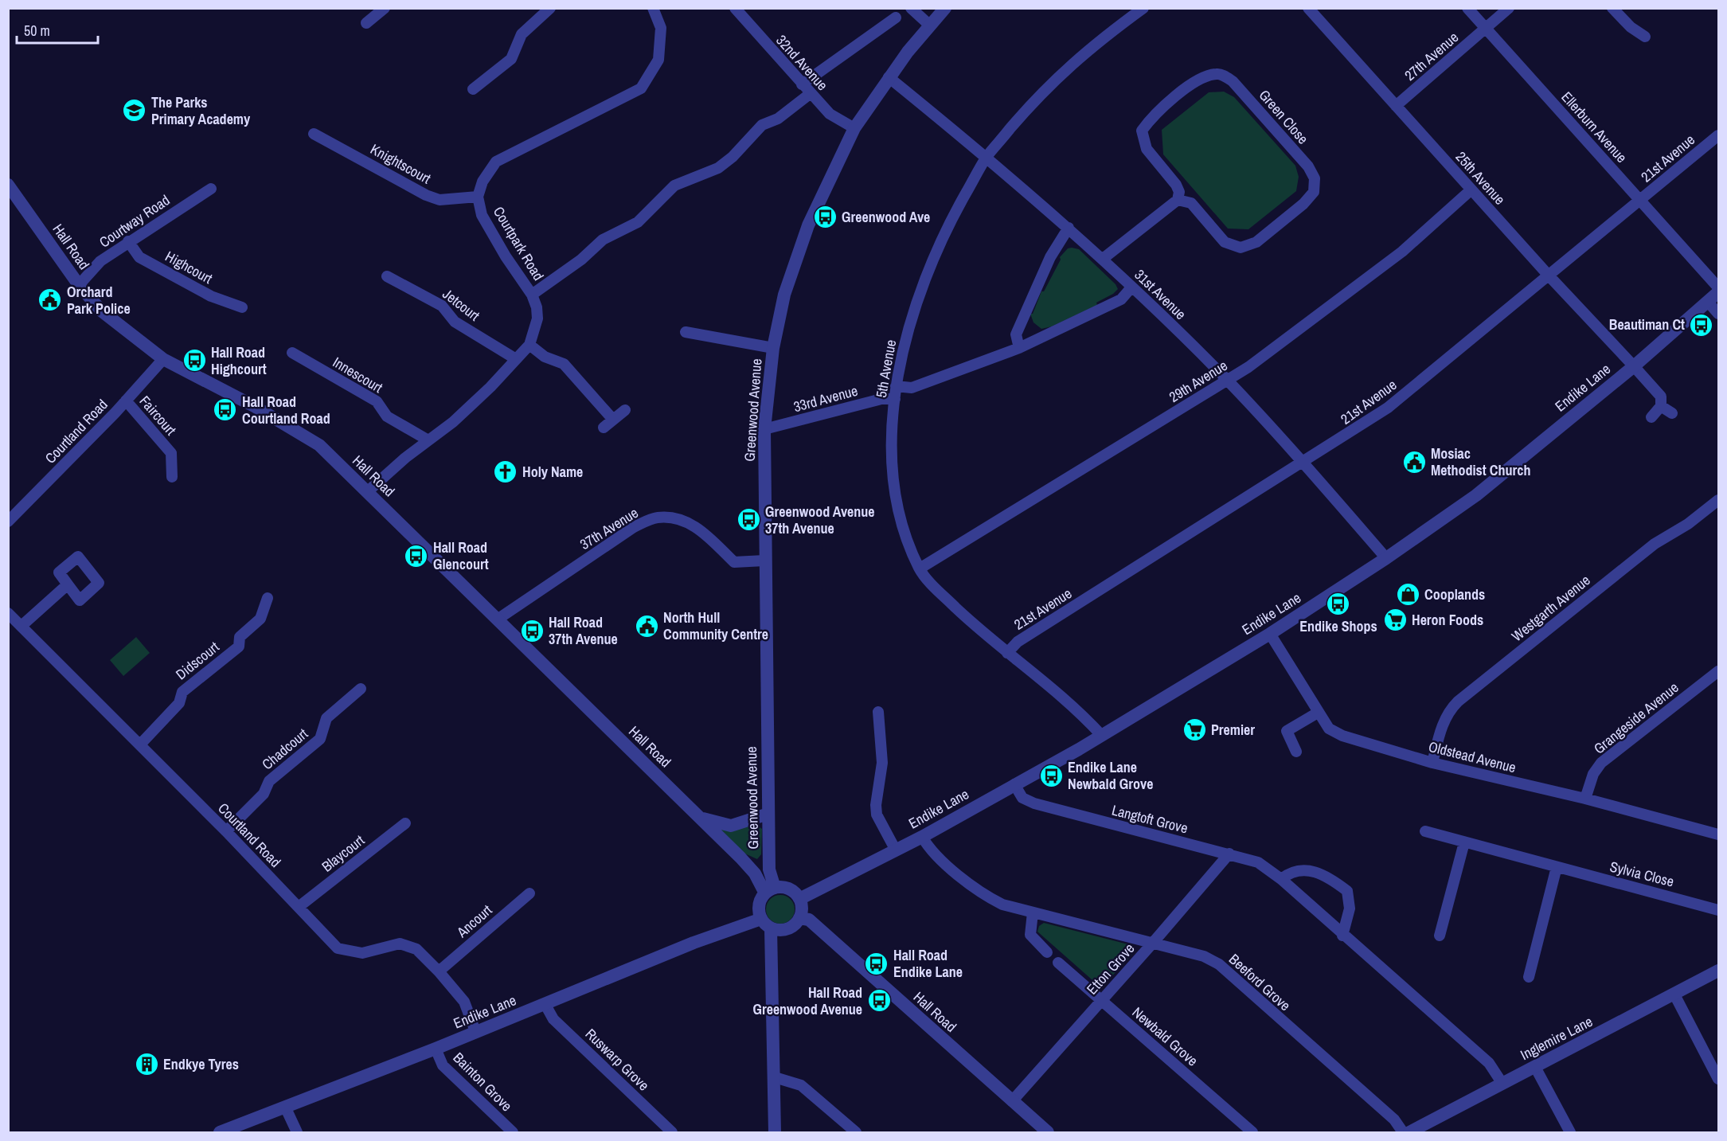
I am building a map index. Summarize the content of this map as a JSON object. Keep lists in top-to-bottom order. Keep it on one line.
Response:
{"streets":{"street":["27th Avenue","32nd Avenue","Green Close","Ellerburn Avenue","21st Avenue","Knightscourt","25th Avenue","Courtway Road","Courtpark Road","Hall Road","Highcourt","31st Avenue","Jetcourt","5th Avenue","Innescourt","29th Avenue","Endike Lane","33rd Avenue","Greenwood Avenue","Faircourt","Courtland Road","37th Avenue","Westgarth Avenue","Didscourt","Grangeside Avenue","Chadcourt","Oldstead Avenue","Langtoft Grove","Blaycourt","Sylvia Close","Ancourt","Etton Grove","Beeford Grove","Newbald Grove","Inglemire Lane","Ruswarp Grove","Bainton Grove"]},"crossings":[["27th Avenue","Ellerburn Avenue"],["27th Avenue","25th Avenue"],["32nd Avenue","Greenwood Avenue"],["Ellerburn Avenue","21st Avenue"],["21st Avenue","25th Avenue"],["21st Avenue","31st Avenue"],["21st Avenue","5th Avenue"],["Knightscourt","Courtpark Road"],["25th Avenue","29th Avenue"],["25th Avenue","Endike Lane"],["Courtway Road","Hall Road"],["Courtway Road","Highcourt"],["Courtpark Road","Hall Road"],["Courtpark Road","Jetcourt"],["Courtpark Road","Innescourt"],["Hall Road","Endike Lane"],["Hall Road","Greenwood Avenue"],["Hall Road","Courtland Road"],["Hall Road","37th Avenue"],["Hall Road","Etton Grove"],["31st Avenue","5th Avenue"],["31st Avenue","29th Avenue"],["31st Avenue","Endike Lane"],["31st Avenue","Greenwood Avenue"],["5th Avenue","29th Avenue"],["5th Avenue","Endike Lane"],["5th Avenue","33rd Avenue"],["Endike Lane","Greenwood Avenue"],["Endike Lane","Courtland Road"],["Endike Lane","Oldstead Avenue"],["Endike Lane","Langtoft Grove"],["Endike Lane","Ruswarp Grove"],["Endike Lane","Bainton Grove"],["33rd Avenue","Greenwood Avenue"],["Greenwood Avenue","37th Avenue"],["Faircourt","Courtland Road"],["Courtland Road","Didscourt"],["Courtland Road","Chadcourt"],["Courtland Road","Blaycourt"],["Courtland Road","Ancourt"],["Westgarth Avenue","Oldstead Avenue"],["Grangeside Avenue","Oldstead Avenue"],["Langtoft Grove","Etton Grove"],["Langtoft Grove","Inglemire Lane"],["Etton Grove","Beeford Grove"],["Etton Grove","Newbald Grove"]],"places":{"school or university":["The Parks Primary Academy"],"bus stop":["Greenwood Ave","Beautiman Ct","Hall Road Highcourt","Hall Road Courtland Road","Greenwood Avenue 37th Avenue","Hall Road Glencourt","Endike Shops","Hall Road 37th Avenue","Endike Lane Newbald Grove","Hall Road Endike Lane","Hall Road Greenwood Avenue"],"public building":["Orchard Park Police","Mosiac Methodist Church","North Hull Community Centre"],"church":["Holy Name"],"shop":["Cooplands"],"supermarket":["Heron Foods","Premier"],"building":["Endkye Tyres"]},"scale_bar":"50 m"}
